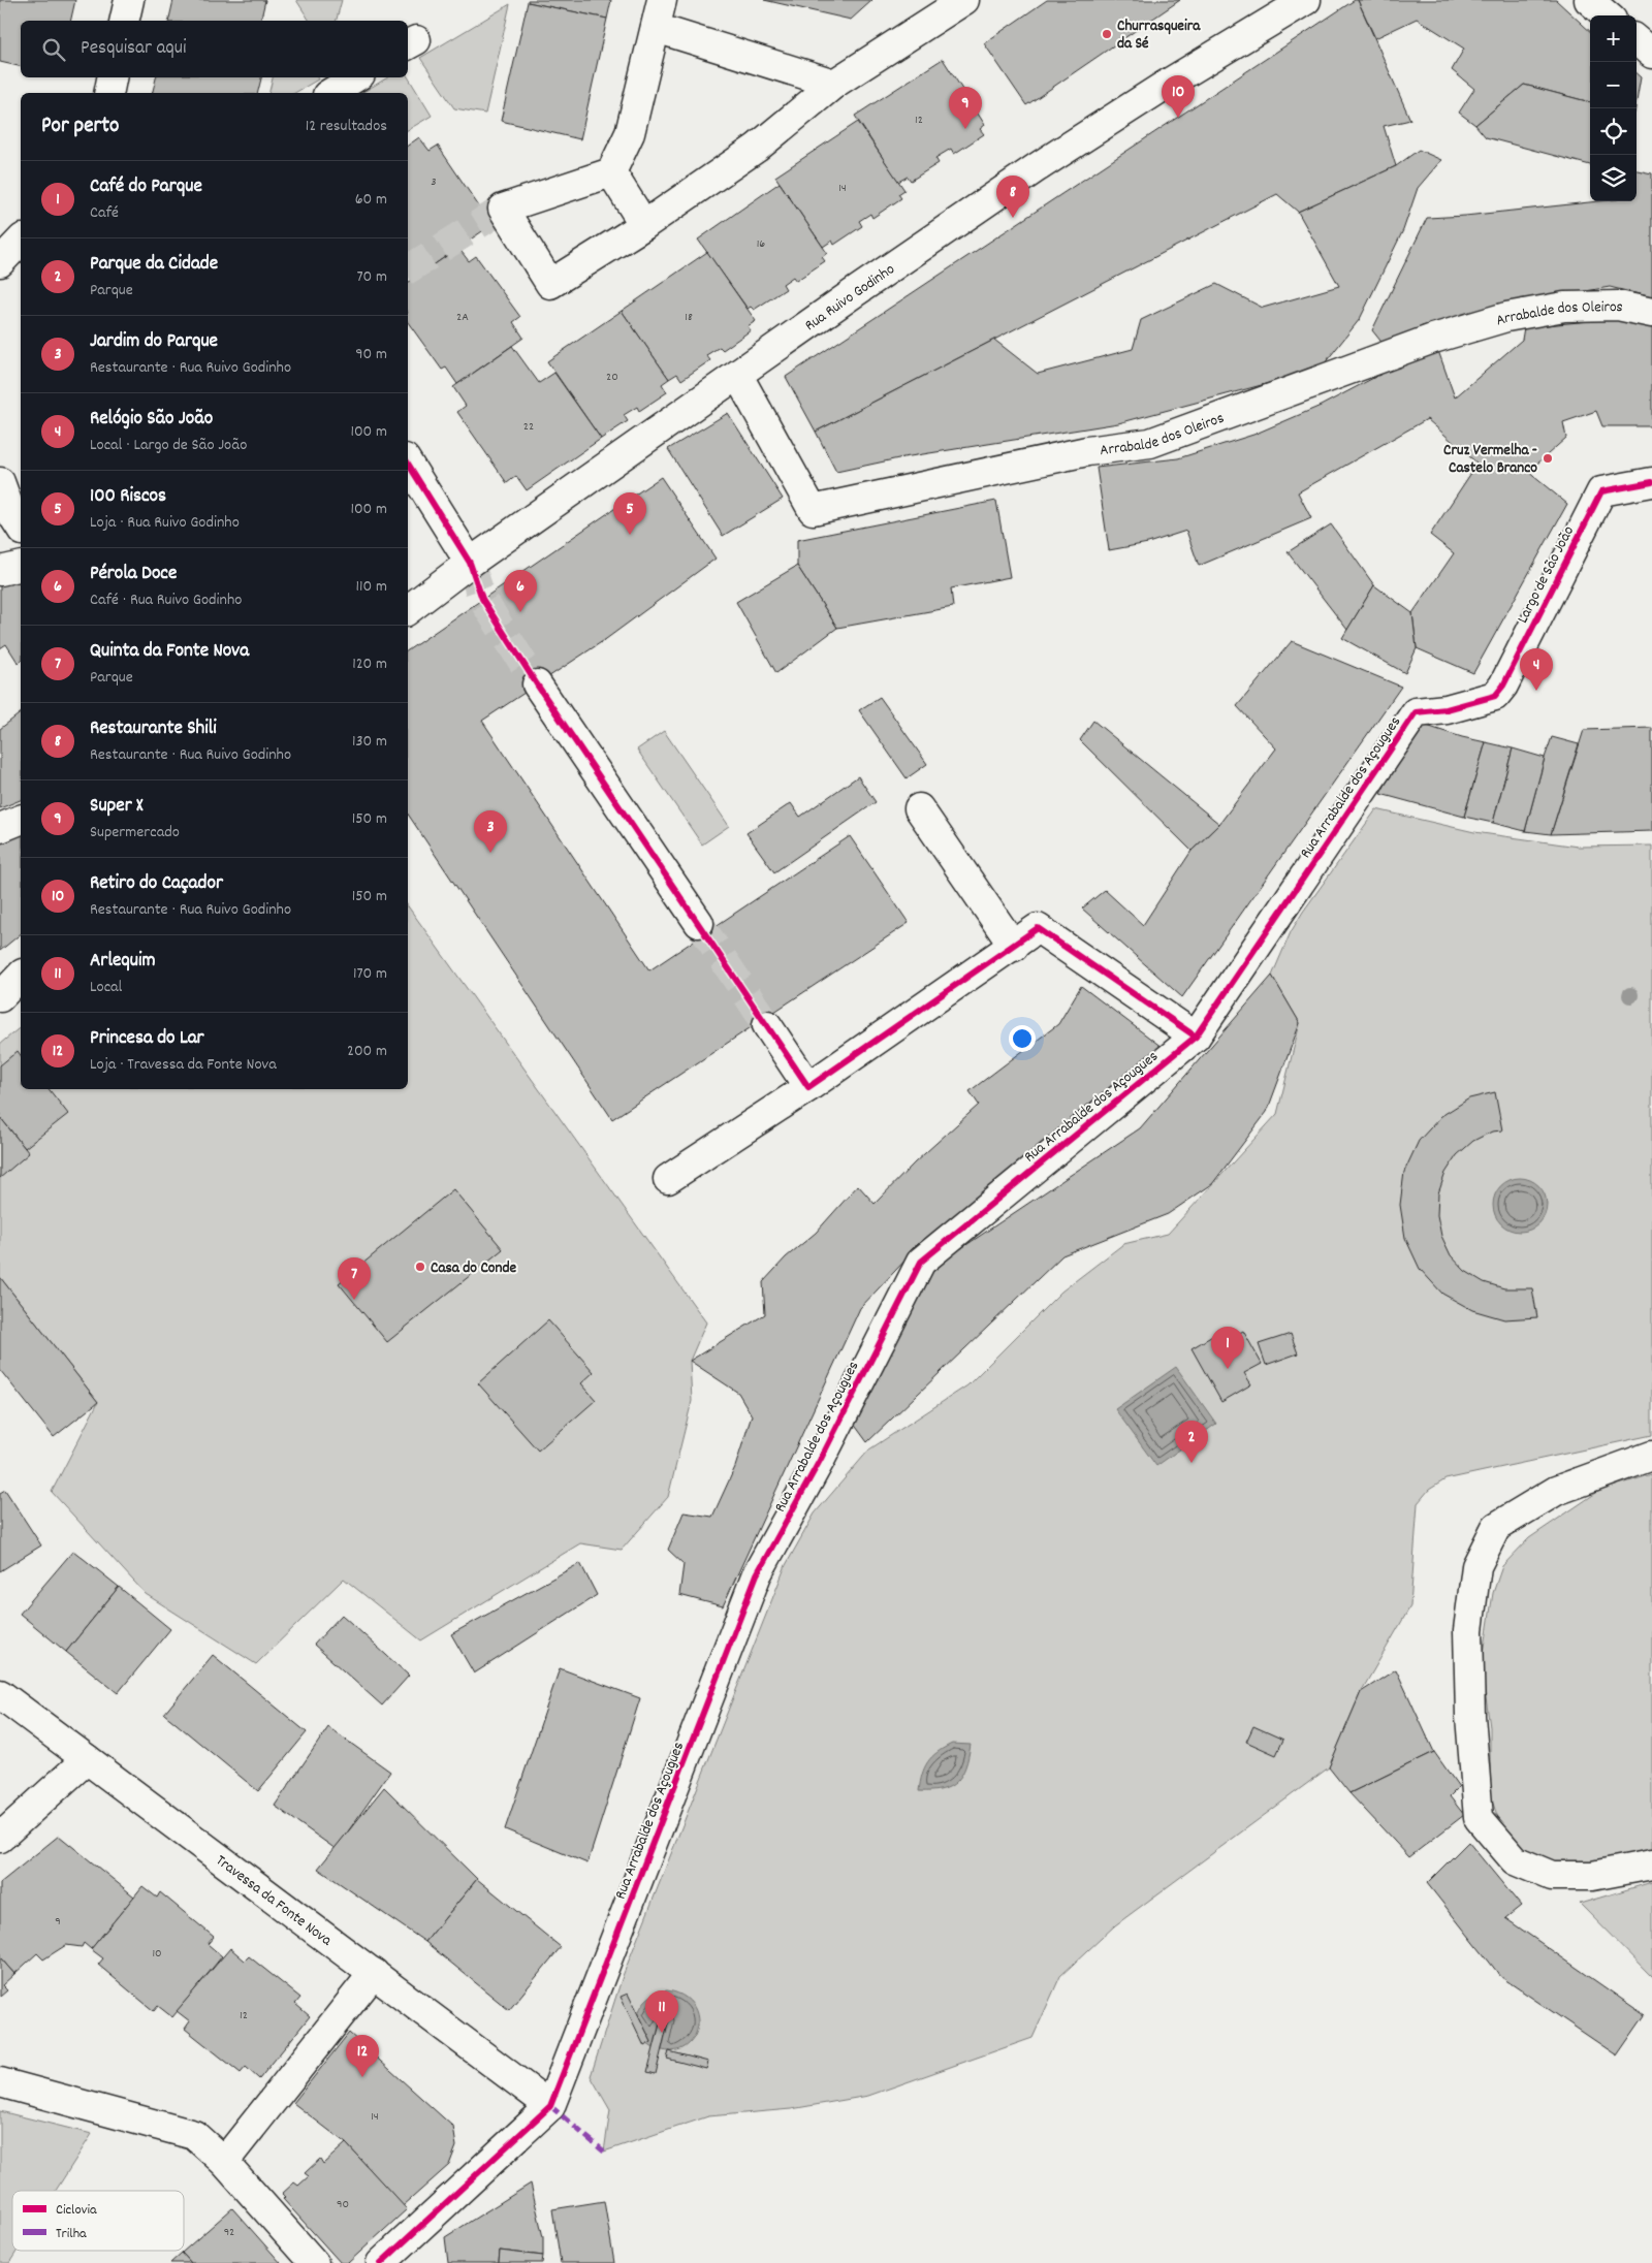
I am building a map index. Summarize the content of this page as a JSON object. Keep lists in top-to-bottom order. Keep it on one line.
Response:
{"streets":{"street":["Rua Ruivo Godinho","Arrabalde dos Oleiros","Largo de São João","Rua Arrabalde dos Açougues","Travessa da Fonte Nova"]},"crossings":[["Rua Ruivo Godinho","Arrabalde dos Oleiros"],["Largo de São João","Rua Arrabalde dos Açougues"],["Rua Arrabalde dos Açougues","Travessa da Fonte Nova"]],"places":["Churrasqueira da Sé","Cruz Vermelha - Castelo Branco","Casa do Conde"],"house_numbers":["12","3","14","16","2A","18","20","22","9","10","12","14","90","92"],"legend":["Ciclovia","Trilha"],"page":{"map_buttons":["+","−"],"search":"Pesquisar aqui","pins":["10","9","8","5","6","4","3","7","1","2","11","12"],"heading":["Por perto","12 resultados"],"list":[{"mark":"1","name":"Café do Parque","note":"Café","value":"60 m"},{"mark":"2","name":"Parque da Cidade","note":"Parque","value":"70 m"},{"mark":"3","name":"Jardim do Parque","note":"Restaurante · Rua Ruivo Godinho","value":"90 m"},{"mark":"4","name":"Relógio São João","note":"Local · Largo de São João","value":"100 m"},{"mark":"5","name":"100 Riscos","note":"Loja · Rua Ruivo Godinho","value":"100 m"},{"mark":"6","name":"Pérola Doce","note":"Café · Rua Ruivo Godinho","value":"110 m"},{"mark":"7","name":"Quinta da Fonte Nova","note":"Parque","value":"120 m"},{"mark":"8","name":"Restaurante Shili","note":"Restaurante · Rua Ruivo Godinho","value":"130 m"},{"mark":"9","name":"Super X","note":"Supermercado","value":"150 m"},{"mark":"10","name":"Retiro do Caçador","note":"Restaurante · Rua Ruivo Godinho","value":"150 m"},{"mark":"11","name":"Arlequim","note":"Local","value":"170 m"},{"mark":"12","name":"Princesa do Lar","note":"Loja · Travessa da Fonte Nova","value":"200 m"}]}}
